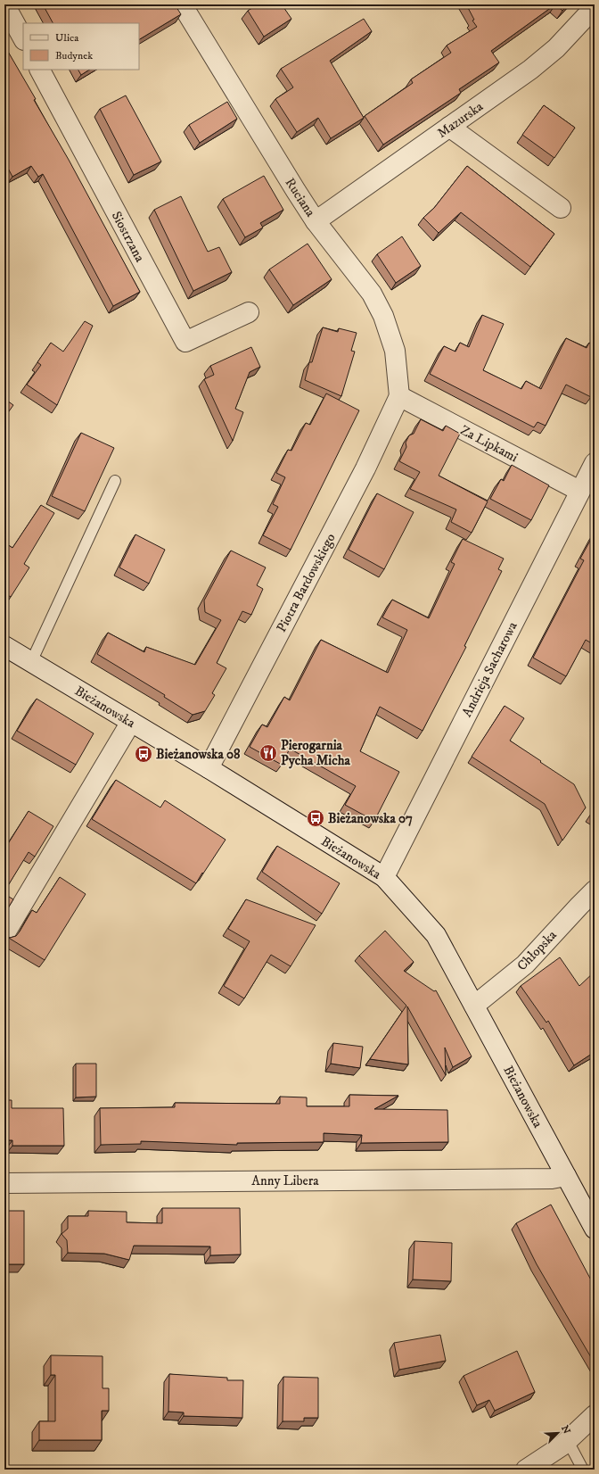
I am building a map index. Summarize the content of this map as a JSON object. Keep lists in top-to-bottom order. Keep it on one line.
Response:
{"streets":{"street":["Mazurska","Ruciana","Siostrzana","Za Lipkami","Piotra Bardowskiego","Andrieja Sacharowa","Bieżanowska","Chłopska","Anny Libera"]},"crossings":[["Mazurska","Ruciana"],["Ruciana","Za Lipkami"],["Ruciana","Piotra Bardowskiego"],["Za Lipkami","Piotra Bardowskiego"],["Za Lipkami","Andrieja Sacharowa"],["Piotra Bardowskiego","Bieżanowska"],["Andrieja Sacharowa","Bieżanowska"],["Bieżanowska","Chłopska"],["Bieżanowska","Anny Libera"]],"places":{"restaurant":["Pierogarnia Pycha Micha"],"bus stop":["Bieżanowska 08","Bieżanowska 07"]},"legend":["Ulica","Budynek"],"north":"top right"}
